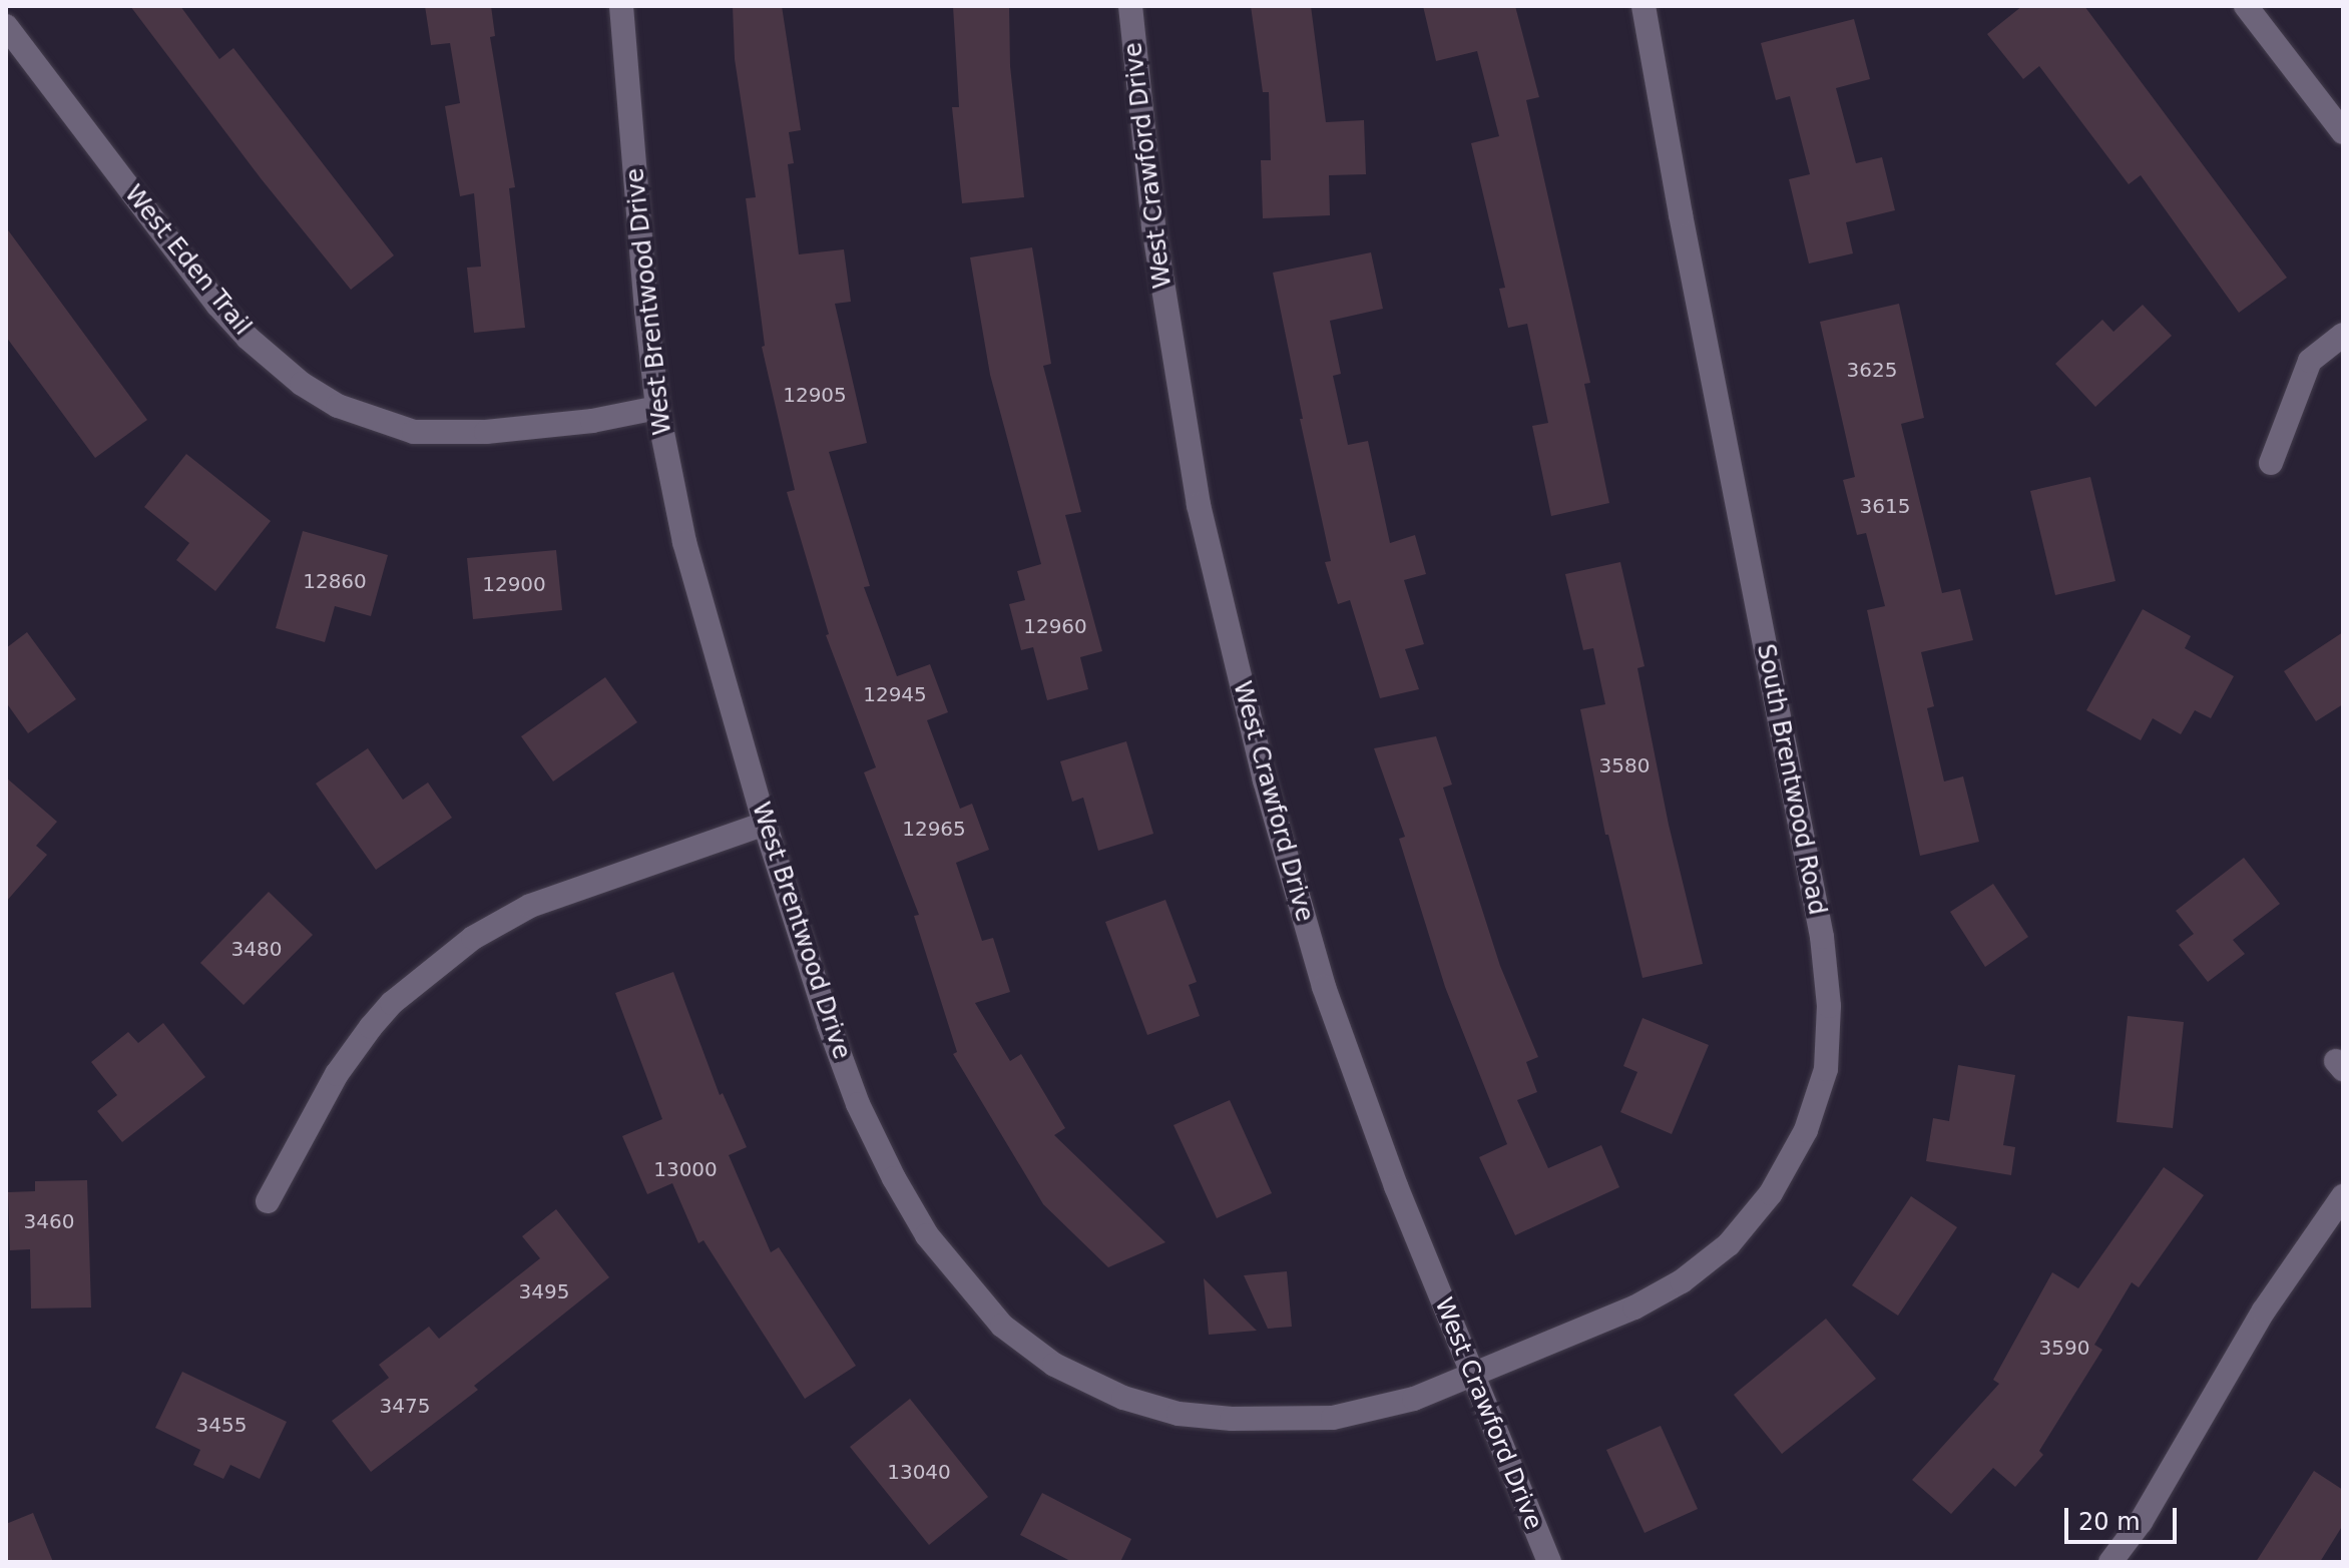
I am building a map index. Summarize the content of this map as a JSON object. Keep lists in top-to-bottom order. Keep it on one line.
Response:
{"streets":{"street":["West Crawford Drive","West Eden Trail","West Brentwood Drive","South Brentwood Road"]},"crossings":[["West Crawford Drive","West Brentwood Drive"],["West Crawford Drive","South Brentwood Road"],["West Eden Trail","West Brentwood Drive"],["West Brentwood Drive","South Brentwood Road"]],"house_numbers":["3625","12905","3615","12860","12900","12960","12945","3580","12965","3480","13000","3460","3495","3590","3475","3455","13040"],"scale_bar":"20 m"}
